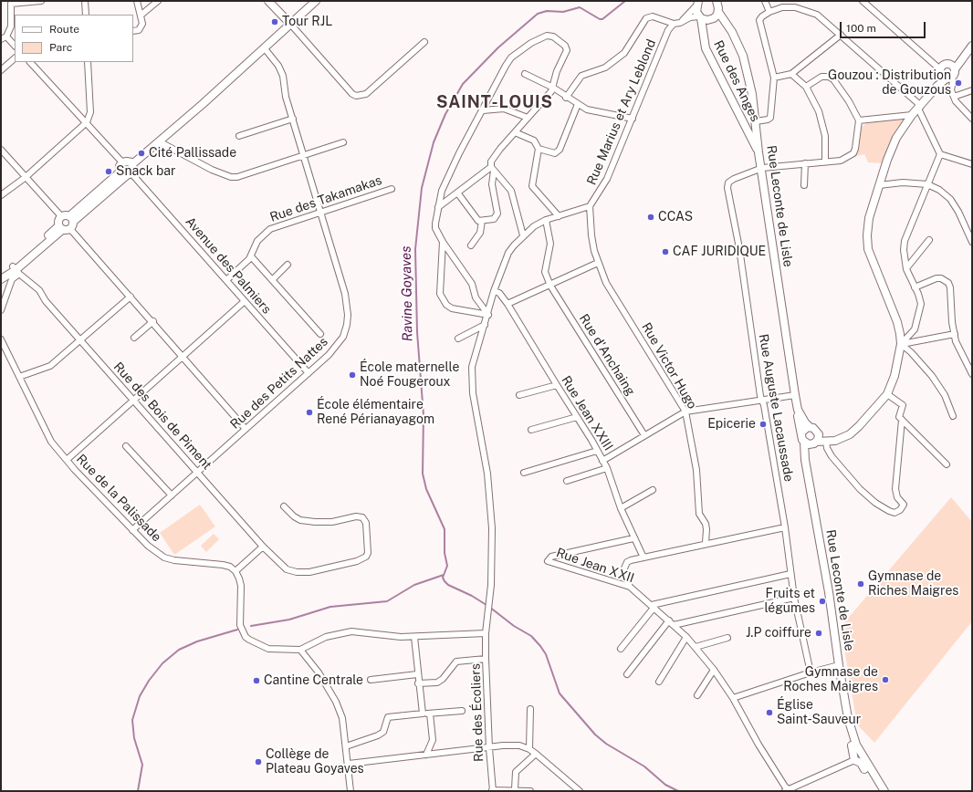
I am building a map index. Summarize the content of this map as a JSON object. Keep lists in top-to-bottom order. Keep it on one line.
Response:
{"streets":{"main road":["Rue des Anges","Rue Leconte de Lisle"],"street":["Rue Marius et Ary Leblond","Rue des Takamakas","Avenue des Palmiers","Rue d'Anchaing","Rue Victor Hugo","Rue des Petits Nattes","Rue Auguste Lacaussade","Rue Jean XXIII","Rue des Bois de Piment","Rue de la Palissade","Rue Jean XXII","Rue des Écoliers"]},"crossings":[["Rue des Anges","Rue Leconte de Lisle"],["Rue Marius et Ary Leblond","Rue Victor Hugo"],["Rue des Takamakas","Avenue des Palmiers"],["Rue des Takamakas","Rue des Petits Nattes"],["Rue Leconte de Lisle","Rue Auguste Lacaussade"],["Avenue des Palmiers","Rue des Petits Nattes"],["Rue des Petits Nattes","Rue des Bois de Piment"],["Rue des Petits Nattes","Rue de la Palissade"],["Rue Jean XXIII","Rue Jean XXII"]],"districts":["SAINT-LOUIS"],"water":["Ravine Goyaves"],"places":["Tour RJL","Gouzou : Distribution de Gouzous","Cité Pallissade","Snack bar","CCAS","CAF JURIDIQUE","École maternelle Noé Fougeroux","École élémentaire René Périanayagom","Epicerie","Gymnase de Riches Maigres","Fruits et légumes","J.P coiffure","Gymnase de Roches Maigres","Cantine Centrale","Église Saint-Sauveur","Collège de Plateau Goyaves"],"legend":["Route","Parc"],"scale_bar":"100 m"}
